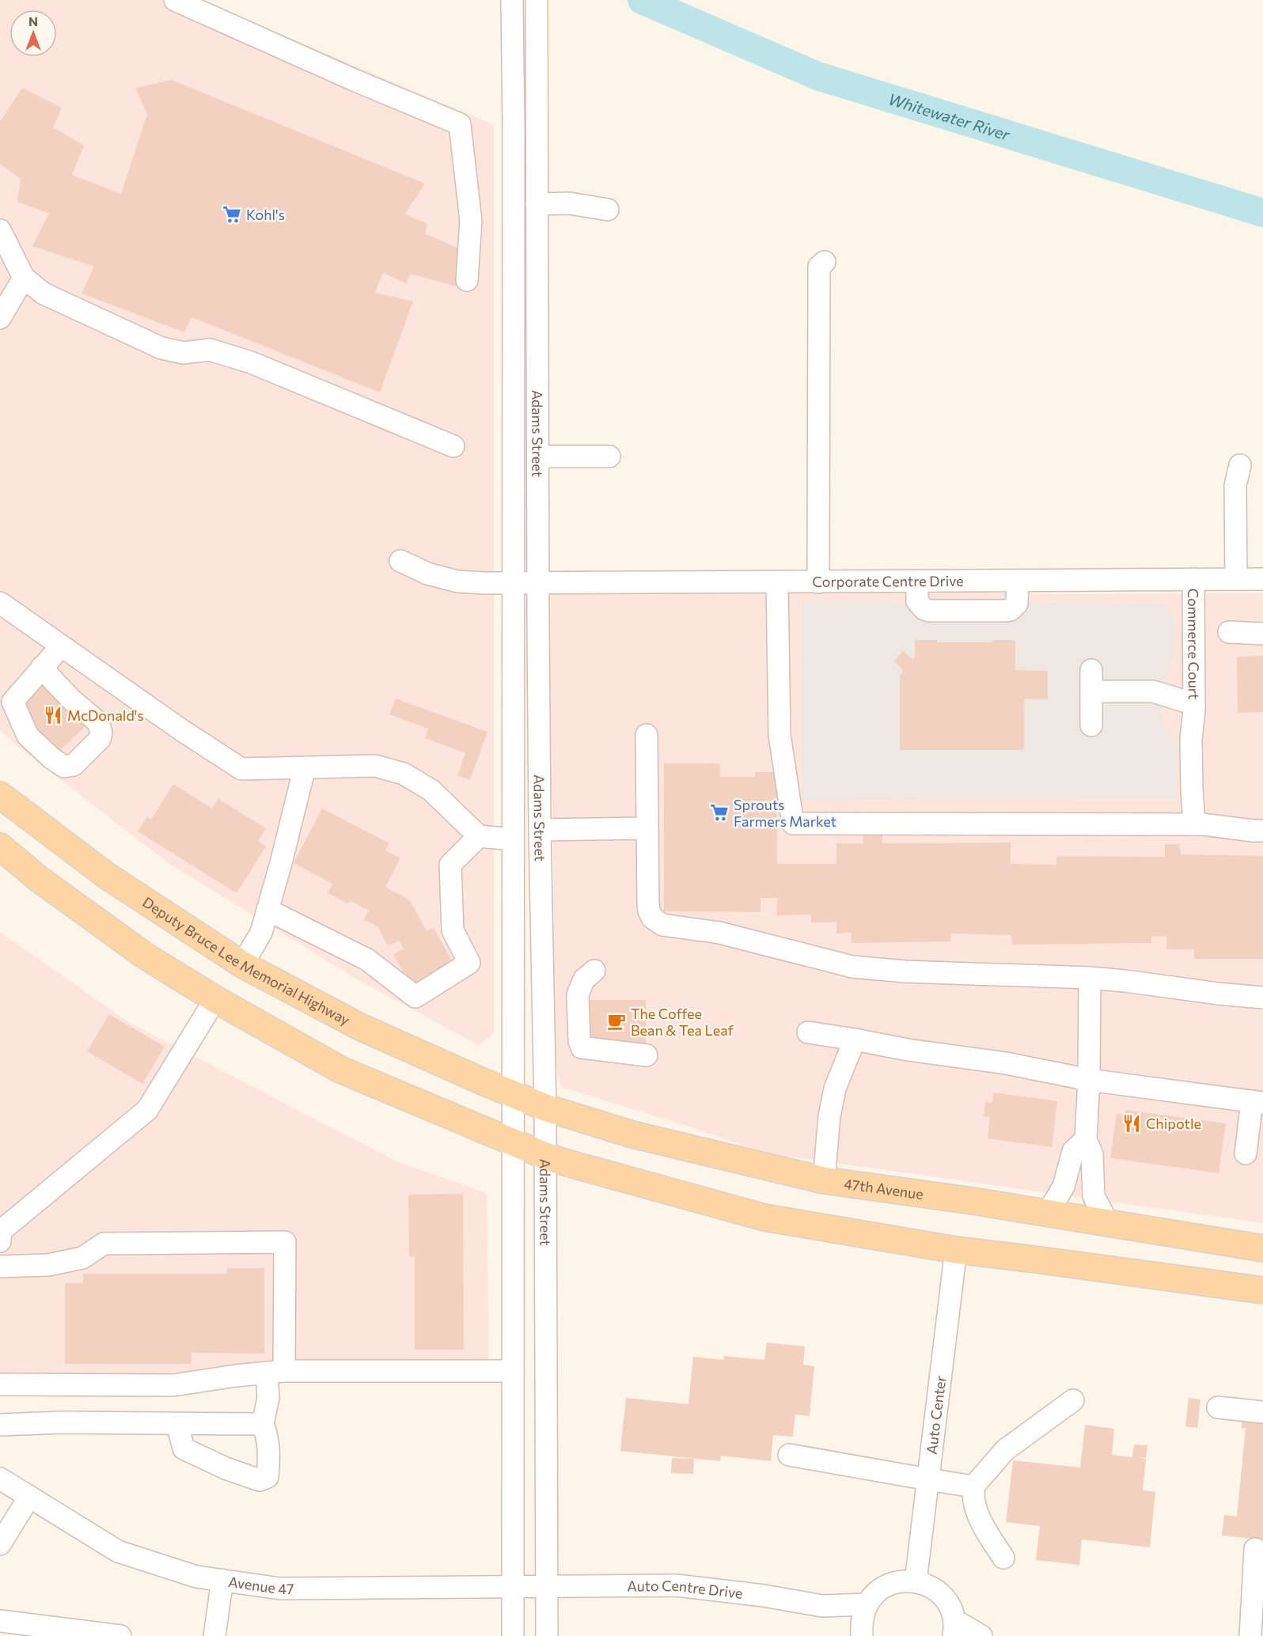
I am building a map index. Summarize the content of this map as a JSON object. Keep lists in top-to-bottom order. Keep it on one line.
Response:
{"streets":{"main road":["Deputy Bruce Lee Memorial Highway","47th Avenue"],"street":["Adams Street","Corporate Centre Drive","Commerce Court","Auto Center","Avenue 47","Auto Centre Drive"]},"crossings":[["Adams Street","Corporate Centre Drive"],["Adams Street","Deputy Bruce Lee Memorial Highway"],["Adams Street","47th Avenue"],["Adams Street","Avenue 47"],["Adams Street","Auto Centre Drive"],["Corporate Centre Drive","Commerce Court"],["Deputy Bruce Lee Memorial Highway","47th Avenue"],["Avenue 47","Auto Centre Drive"]],"water":["Whitewater River"],"places":{"supermarket":["Kohl's","Sprouts Farmers Market"],"restaurant":["McDonald's","Chipotle"],"cafe":["The Coffee Bean & Tea Leaf"]},"north":"top"}
